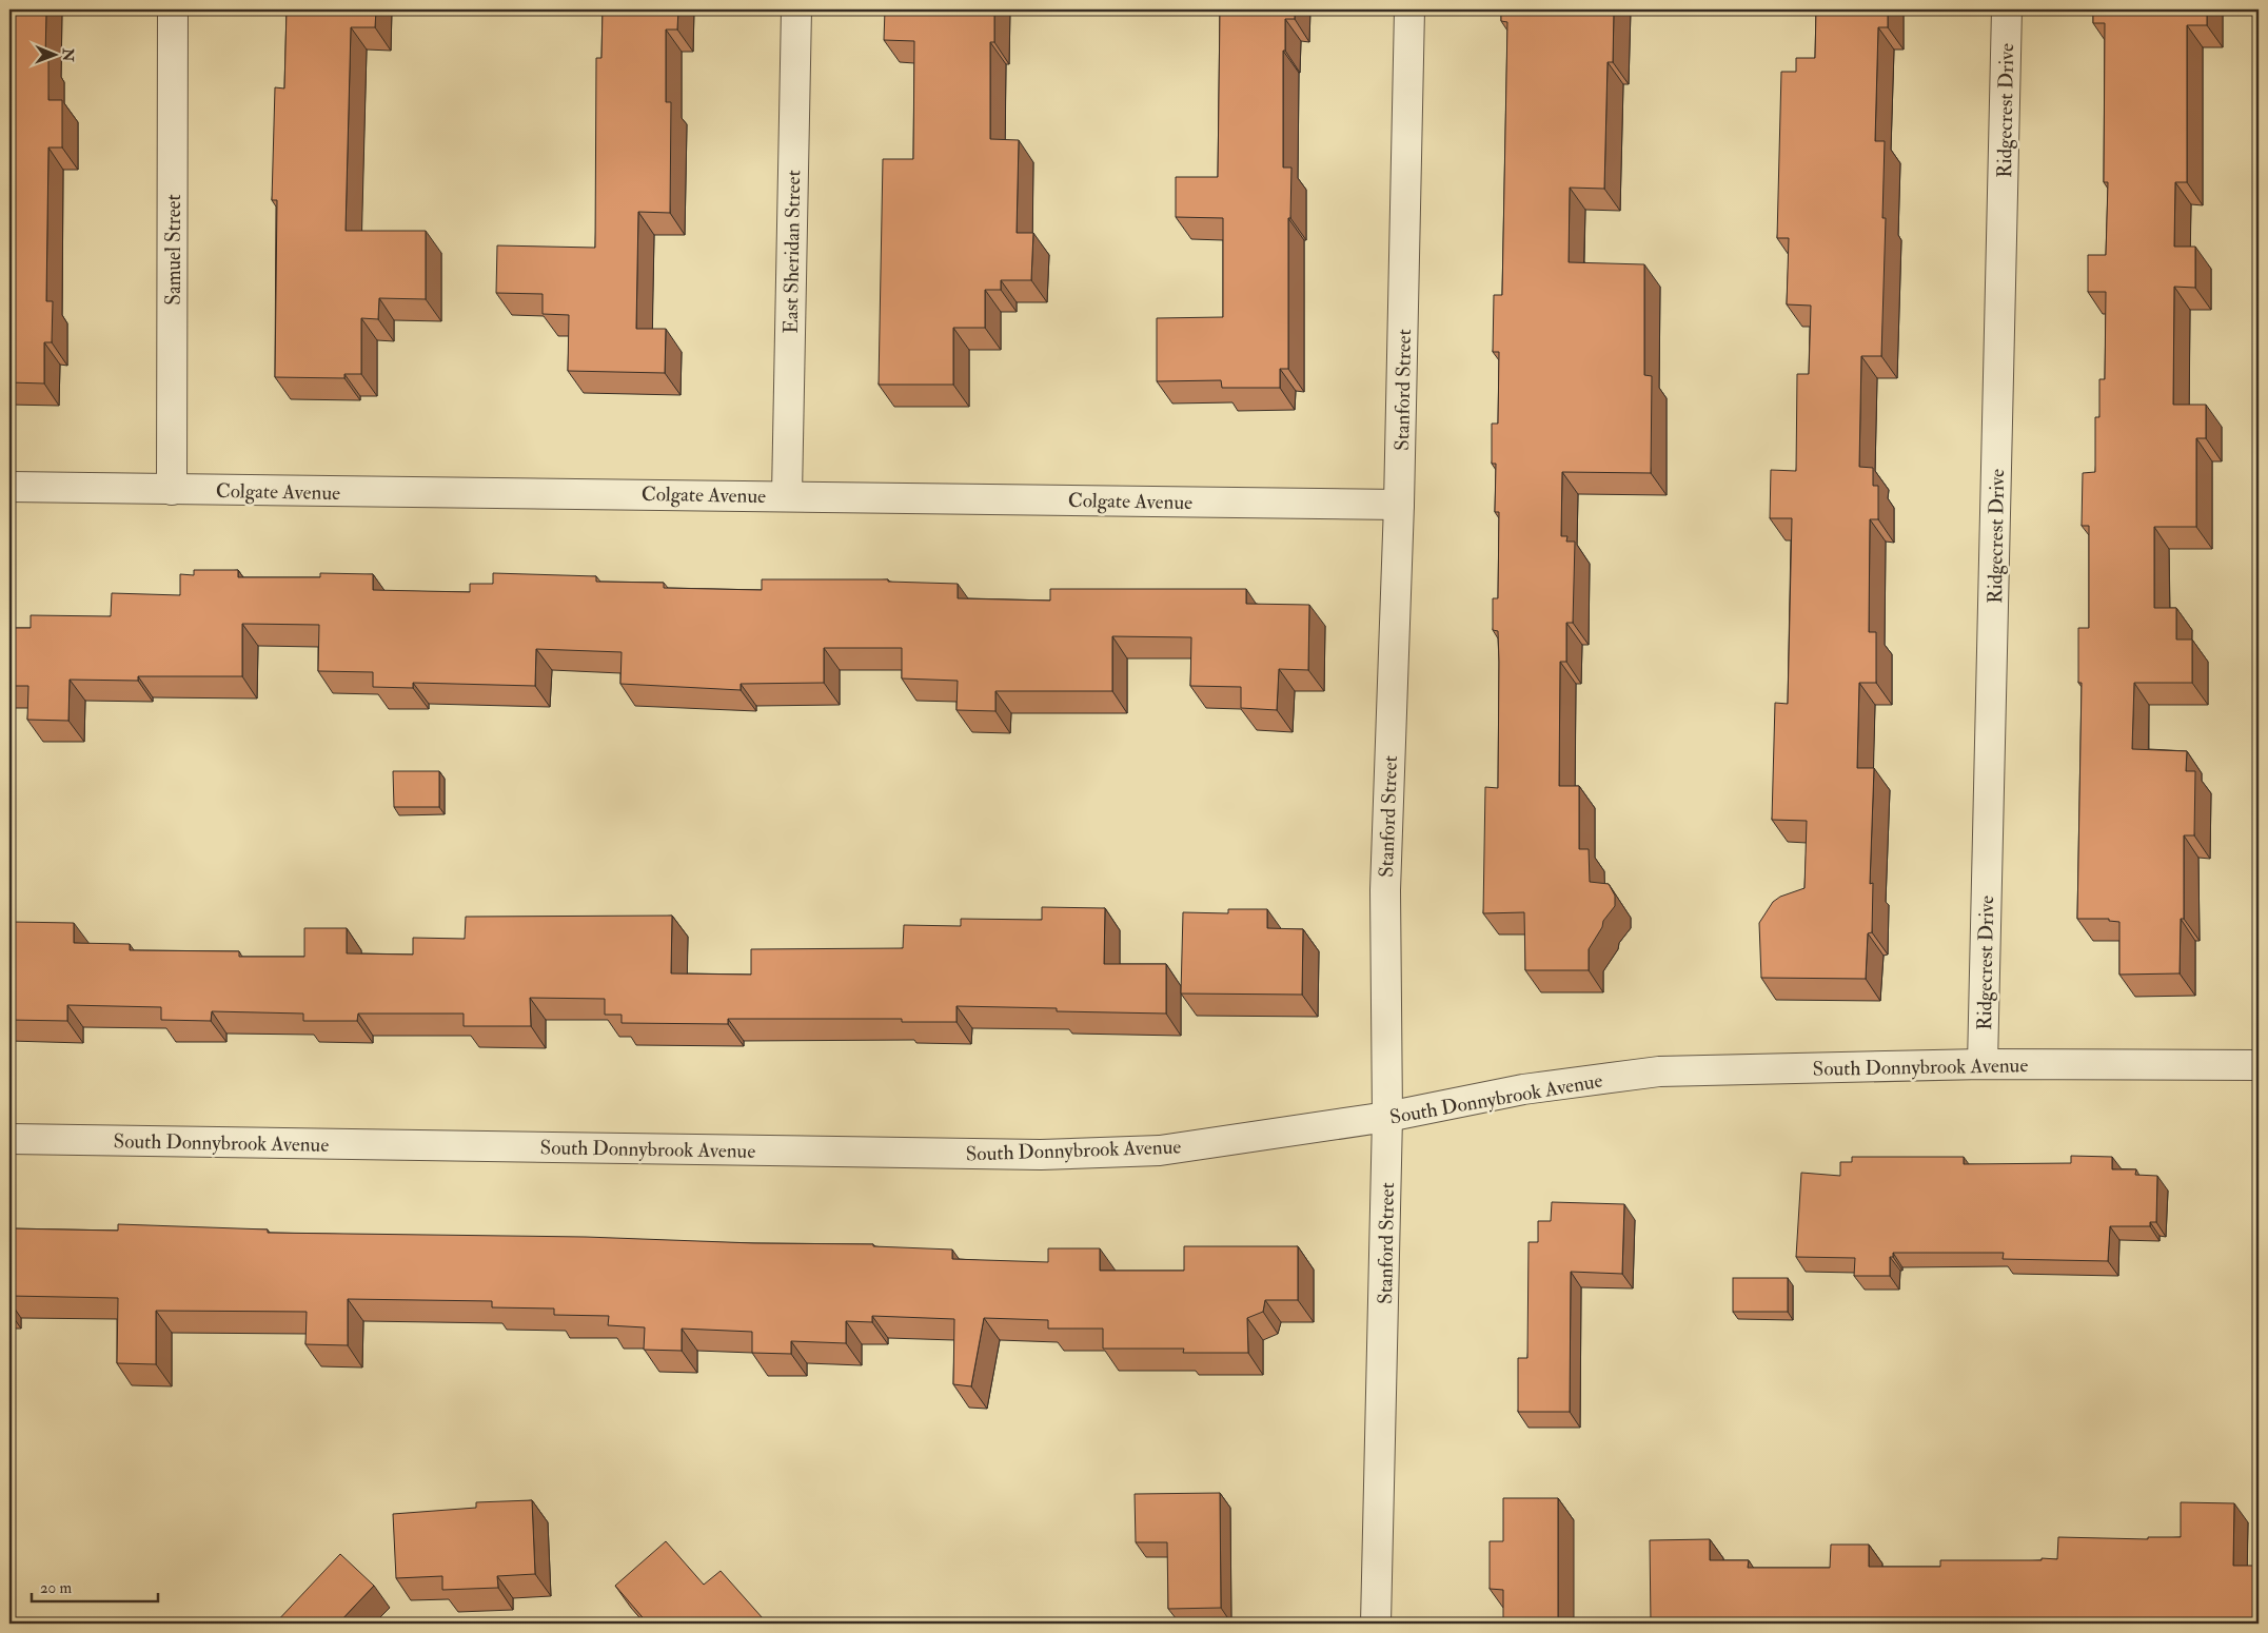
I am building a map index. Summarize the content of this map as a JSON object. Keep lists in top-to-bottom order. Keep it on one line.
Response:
{"streets":{"street":["Ridgecrest Drive","Samuel Street","East Sheridan Street","Stanford Street","Colgate Avenue","South Donnybrook Avenue"]},"crossings":[["Ridgecrest Drive","South Donnybrook Avenue"],["Samuel Street","Colgate Avenue"],["East Sheridan Street","Colgate Avenue"],["Stanford Street","Colgate Avenue"],["Stanford Street","South Donnybrook Avenue"]],"scale_bar":"20 m","north":"right"}
